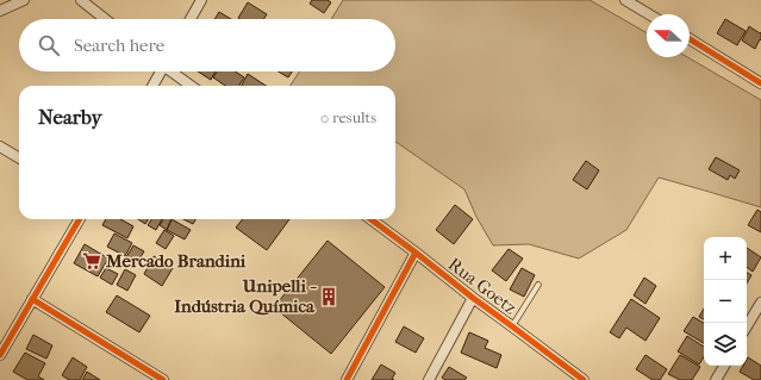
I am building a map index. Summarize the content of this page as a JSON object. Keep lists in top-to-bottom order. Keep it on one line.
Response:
{"streets":{"street":["Rua Goetz"]},"places":{"supermarket":["Mercado Brandini"],"building":["Unipelli - Indústria Química"]},"north":"left","page":{"search":"Search here","heading":["Nearby","0 results"],"map_buttons":["+","−"]}}
